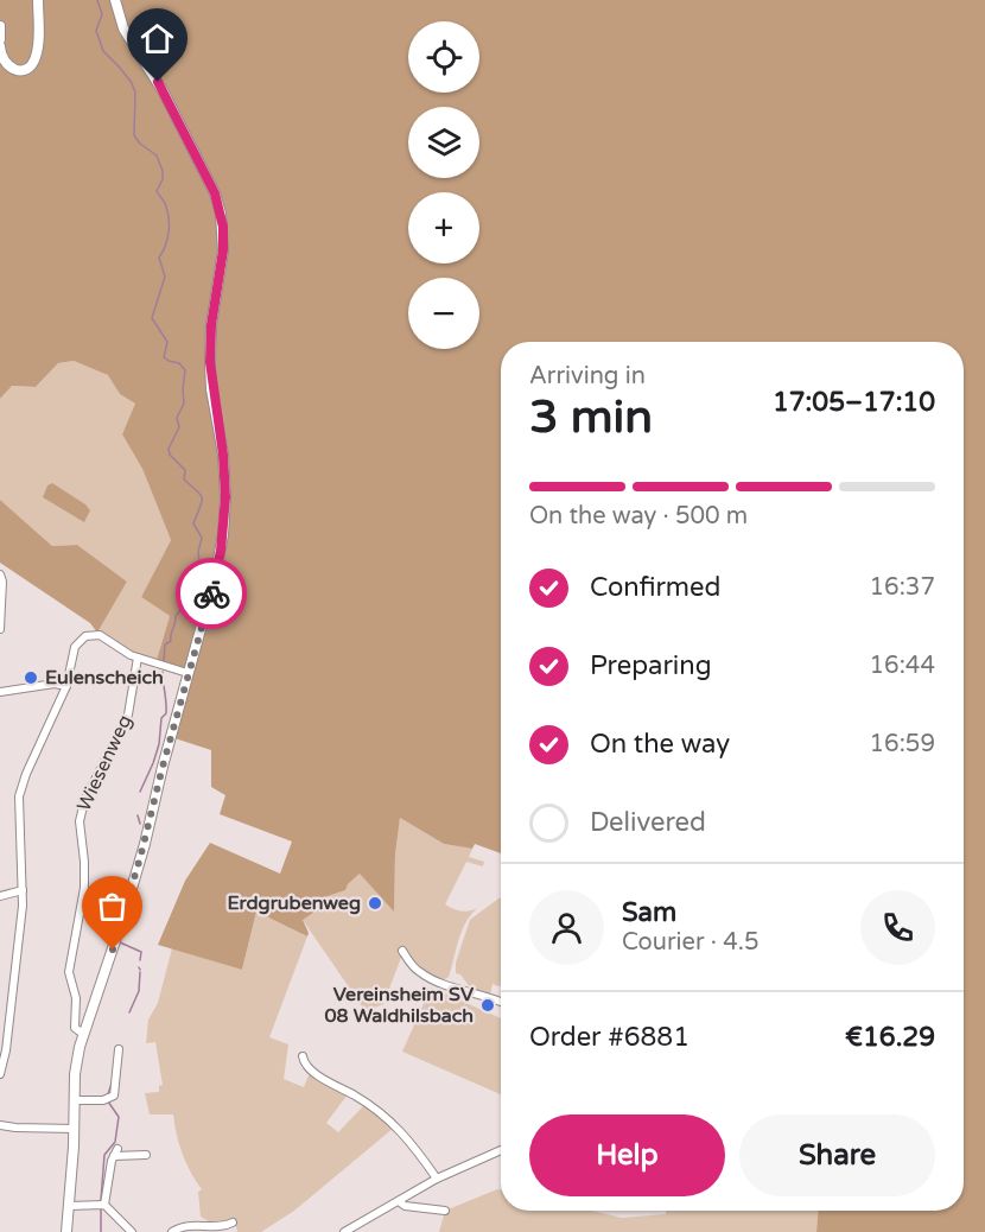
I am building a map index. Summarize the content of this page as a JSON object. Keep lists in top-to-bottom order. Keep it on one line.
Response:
{"streets":{"street":["Wiesenweg"]},"places":["Eulenscheich","Erdgrubenweg","Vereinsheim SV 08 Waldhilsbach"],"page":{"map_buttons":["+","−"],"heading":["3 min","Arriving in","17:05–17:10"],"panel":["Sam","Courier · 4.5","Order #6881","€16.29"],"bar":"On the way · 500 m","list":[["Confirmed","16:37"],["Preparing","16:44"],["On the way","16:59"],"Delivered"],"buttons":["Help","Share"]}}
